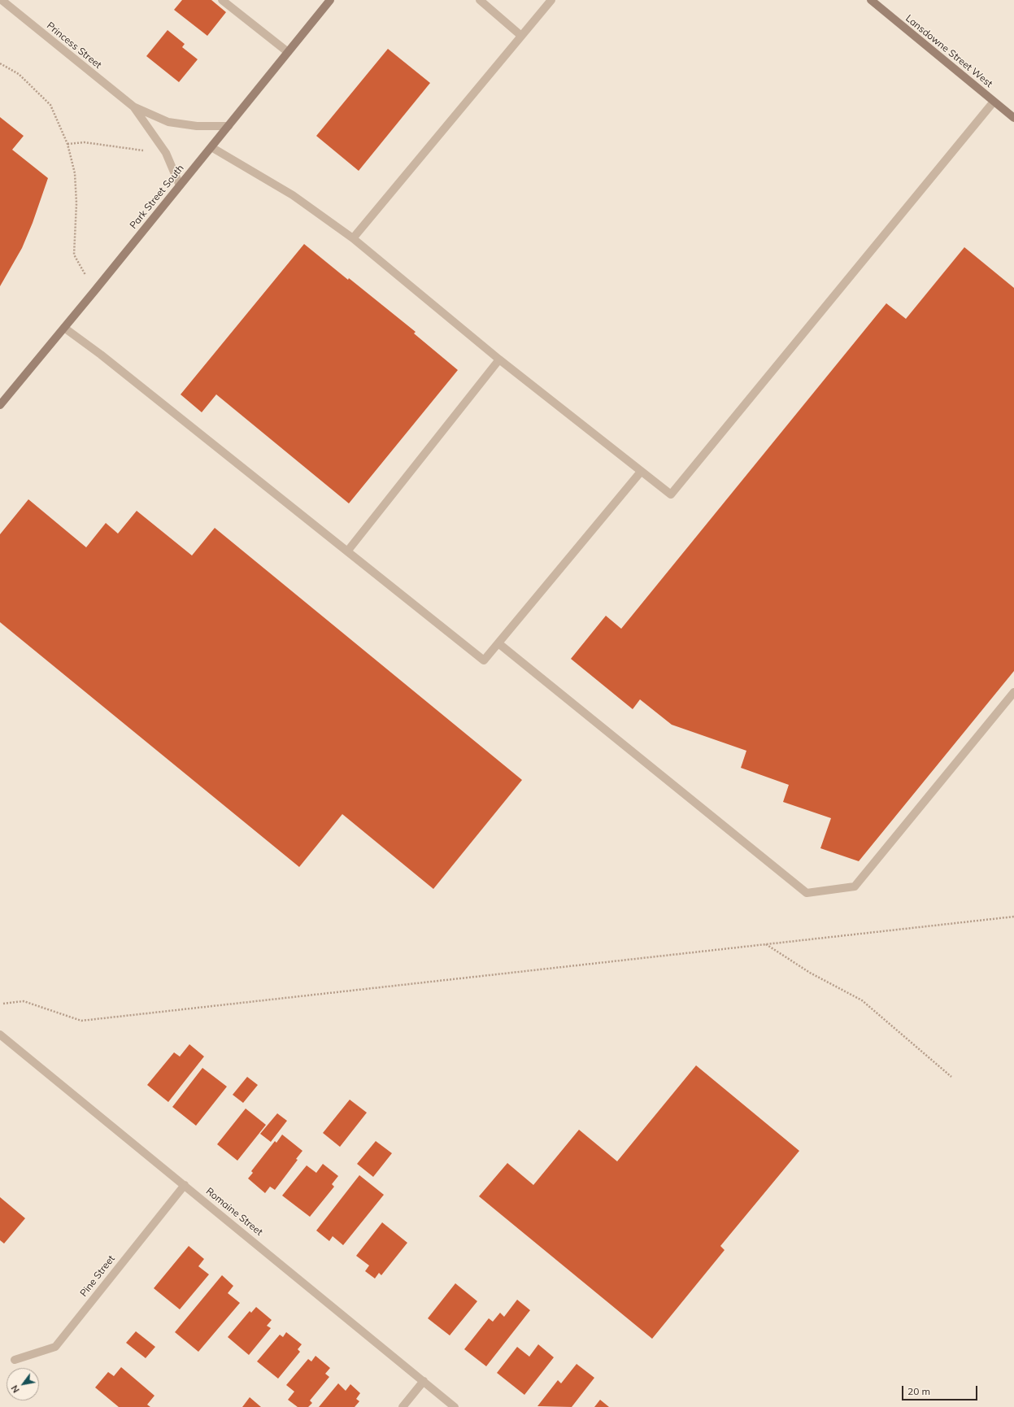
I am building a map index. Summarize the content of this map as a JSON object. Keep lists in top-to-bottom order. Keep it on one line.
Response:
{"streets":{"main road":["Lansdowne Street West","Park Street South"],"street":["Princess Street","Romaine Street","Pine Street"]},"crossings":[["Princess Street","Park Street South"],["Romaine Street","Pine Street"]],"scale_bar":"20 m","north":"bottom left"}
